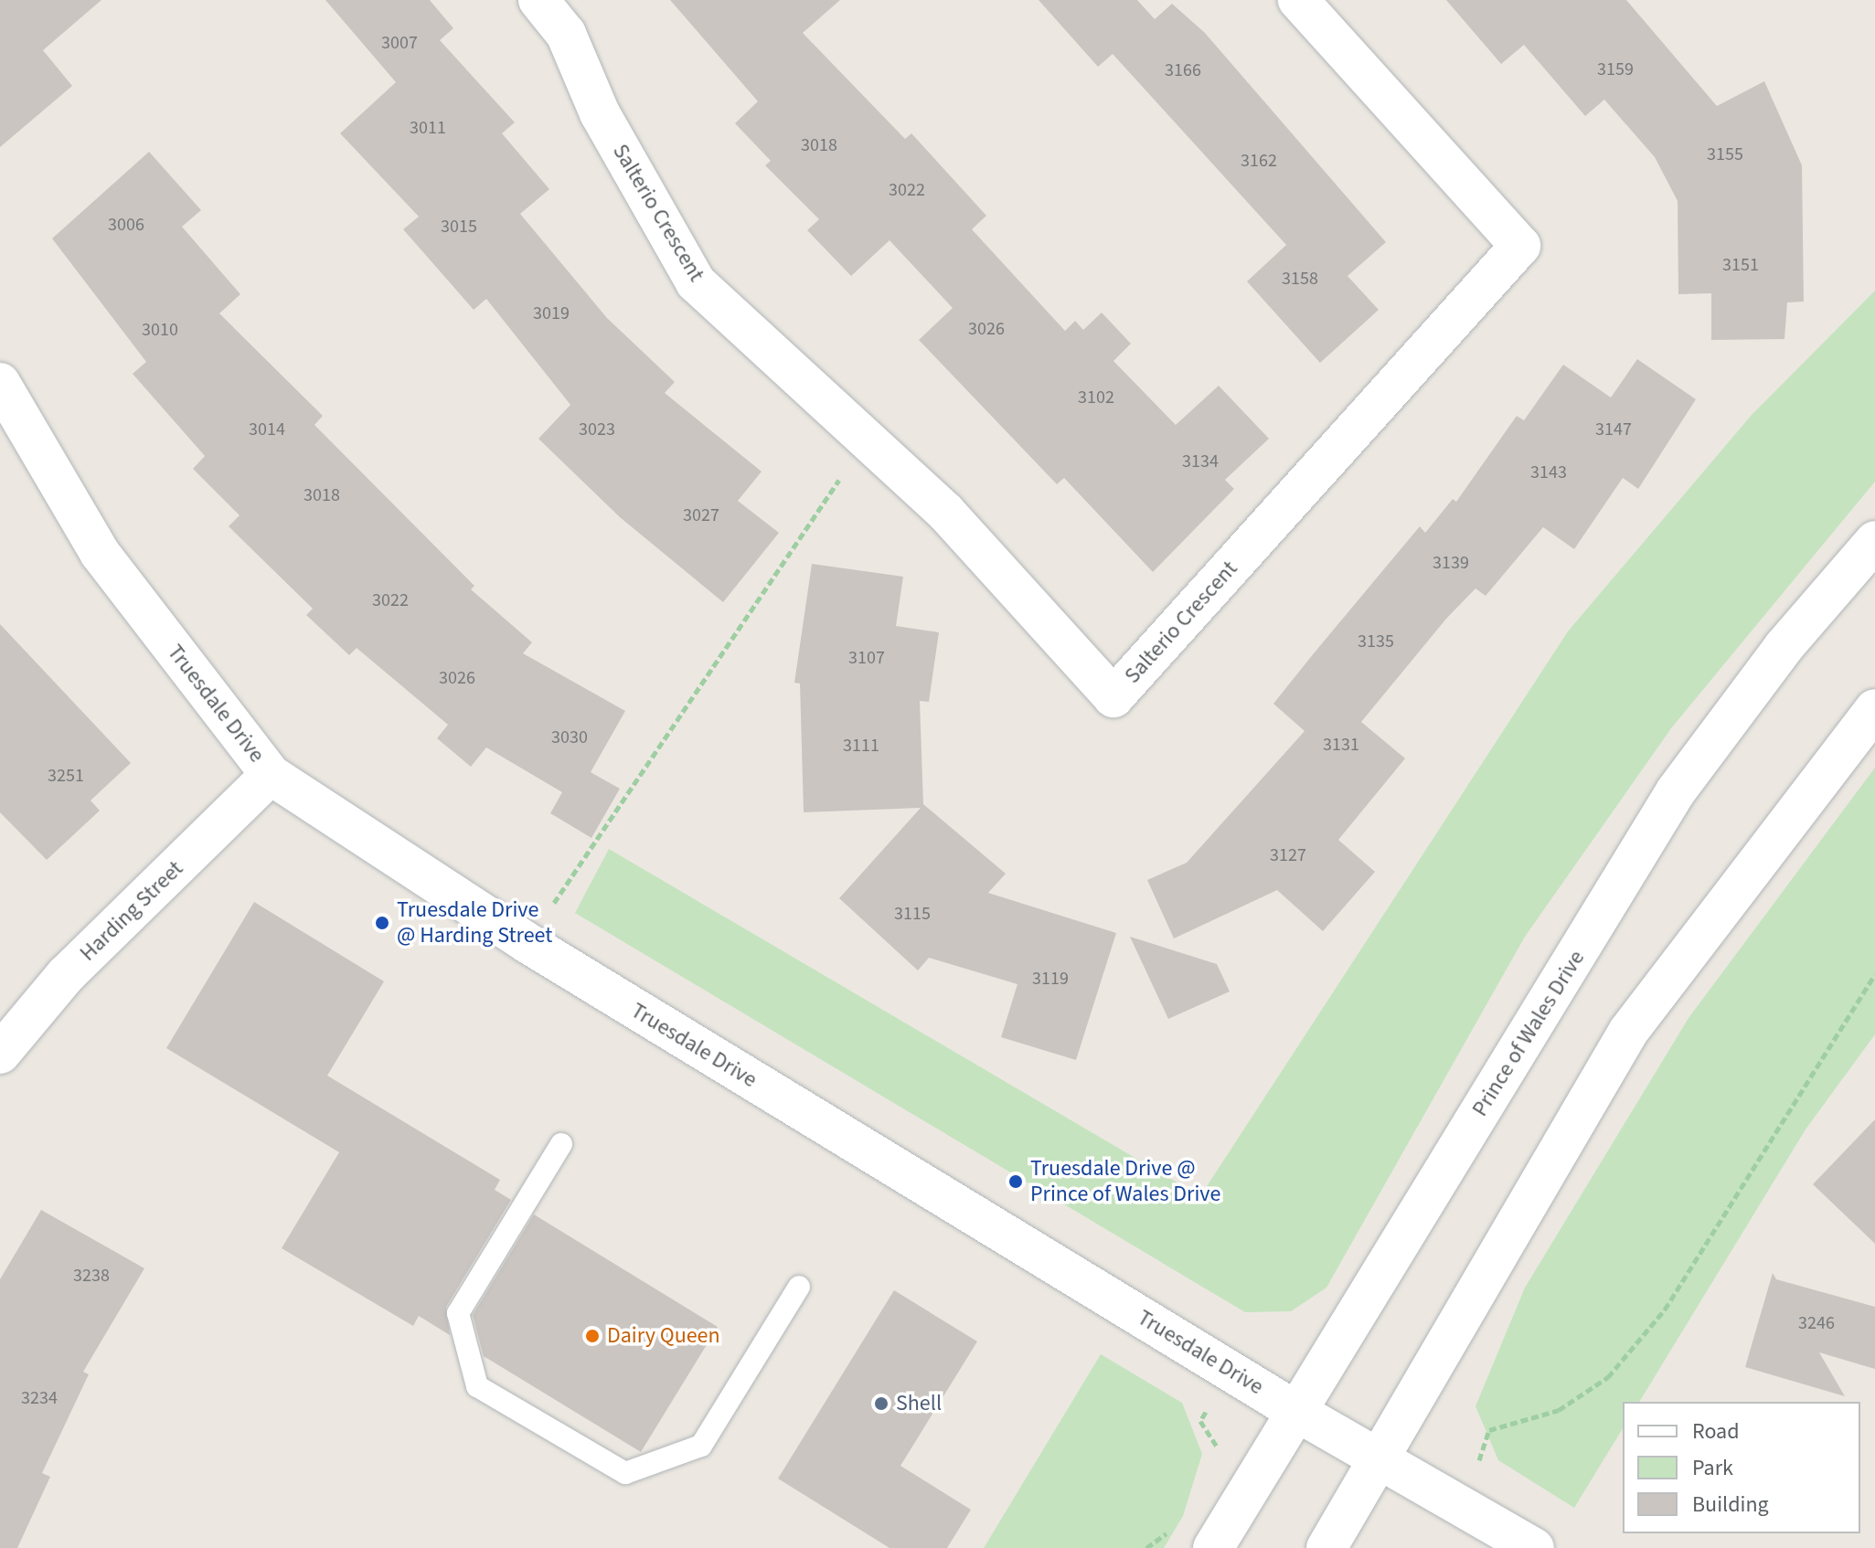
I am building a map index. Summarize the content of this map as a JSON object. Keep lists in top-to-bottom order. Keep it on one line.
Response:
{"streets":{"street":["Salterio Crescent","Truesdale Drive","Harding Street","Prince of Wales Drive"]},"crossings":[["Truesdale Drive","Harding Street"],["Truesdale Drive","Prince of Wales Drive"]],"places":["Truesdale Drive @ Harding Street","Truesdale Drive @ Prince of Wales Drive","Dairy Queen","Shell"],"house_numbers":["3007","3159","3166","3011","3018","3155","3162","3022","3006","3015","3151","3158","3019","3026","3010","3102","3014","3023","3147","3134","3143","3018","3027","3139","3022","3135","3107","3026","3030","3131","3111","3251","3127","3115","3119","3238","3246","3234"],"legend":["Road","Park","Building"]}
